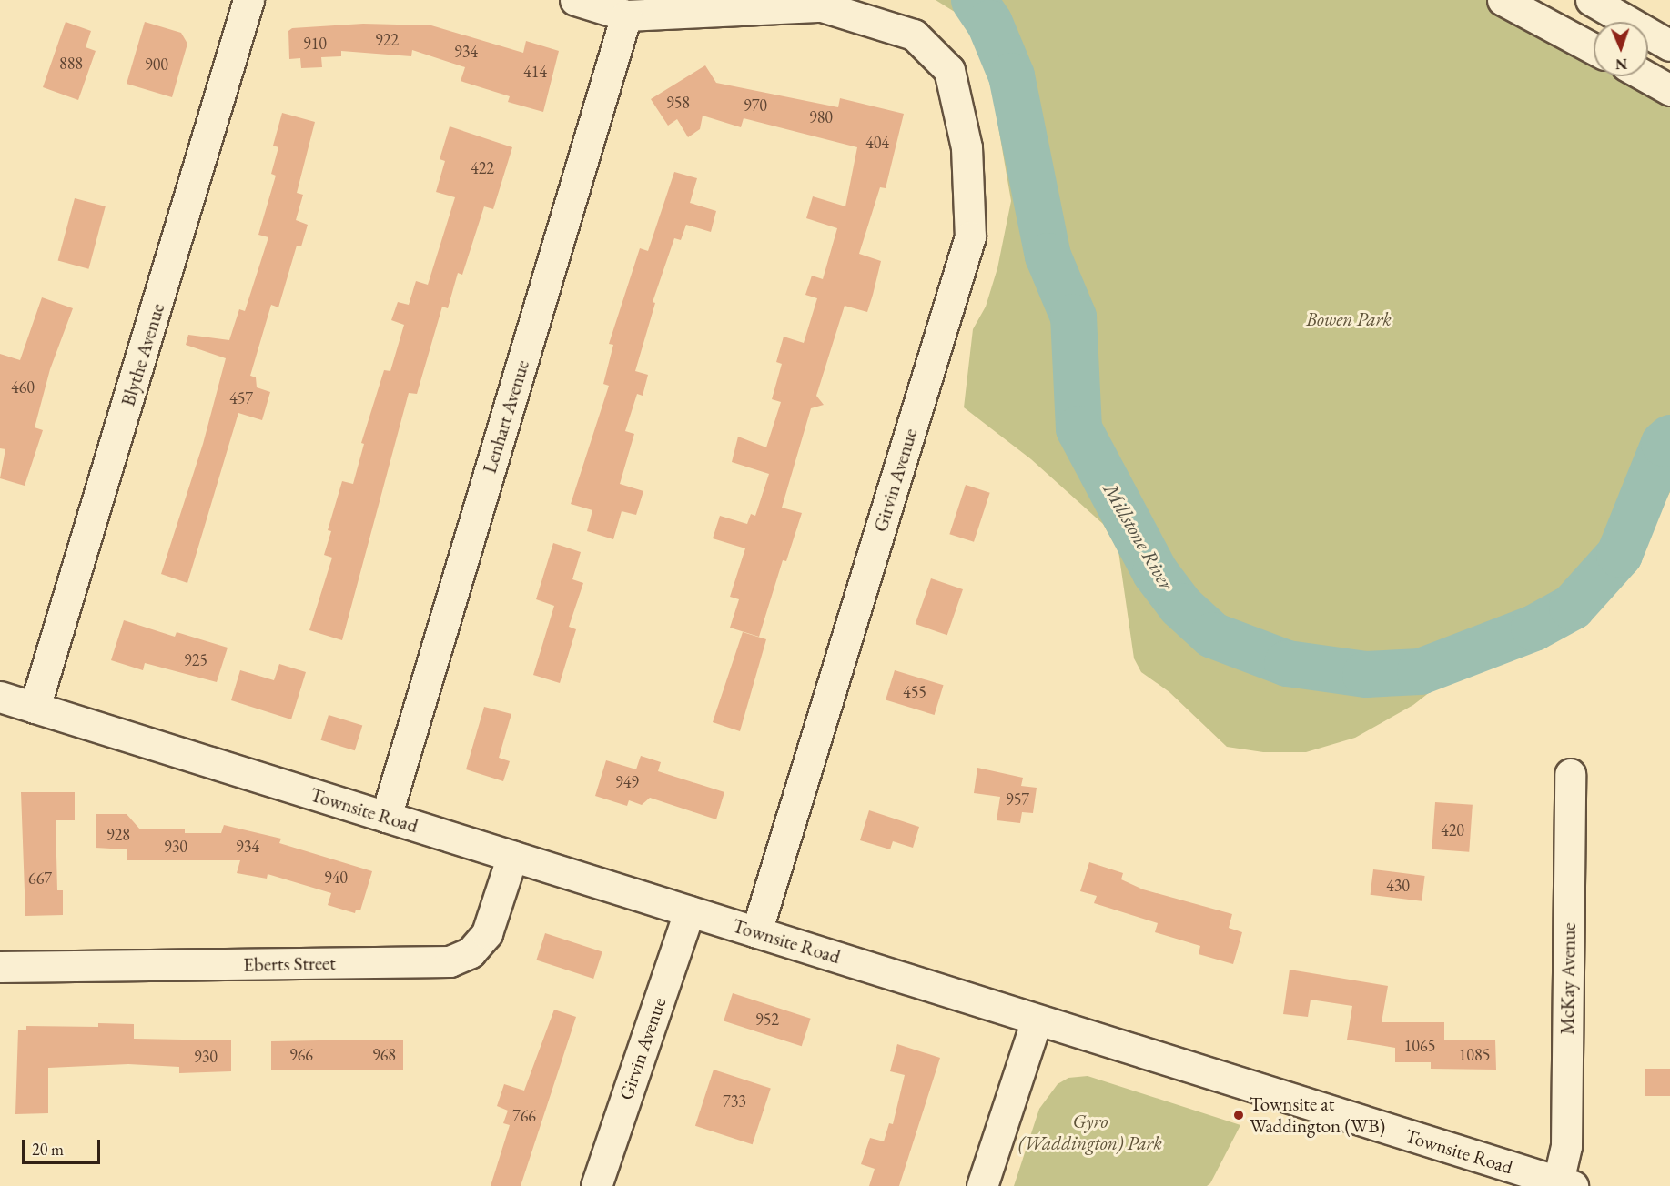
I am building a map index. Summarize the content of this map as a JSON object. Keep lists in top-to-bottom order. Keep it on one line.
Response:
{"streets":{"street":["Blythe Avenue","Lenhart Avenue","Girvin Avenue","Townsite Road","Eberts Street","McKay Avenue"]},"crossings":[["Blythe Avenue","Townsite Road"],["Lenhart Avenue","Girvin Avenue"],["Lenhart Avenue","Townsite Road"],["Girvin Avenue","Townsite Road"],["Townsite Road","Eberts Street"],["Townsite Road","McKay Avenue"]],"water":["Millstone River"],"parks":["Bowen Park","Gyro (Waddington) Park"],"places":["Townsite at Waddington (WB)"],"house_numbers":["922","910","934","888","900","414","958","970","980","404","422","460","457","925","455","949","957","420","928","930","934","940","667","430","952","1065","966","968","1085","930","733","766"],"scale_bar":"20 m","north":"bottom"}
